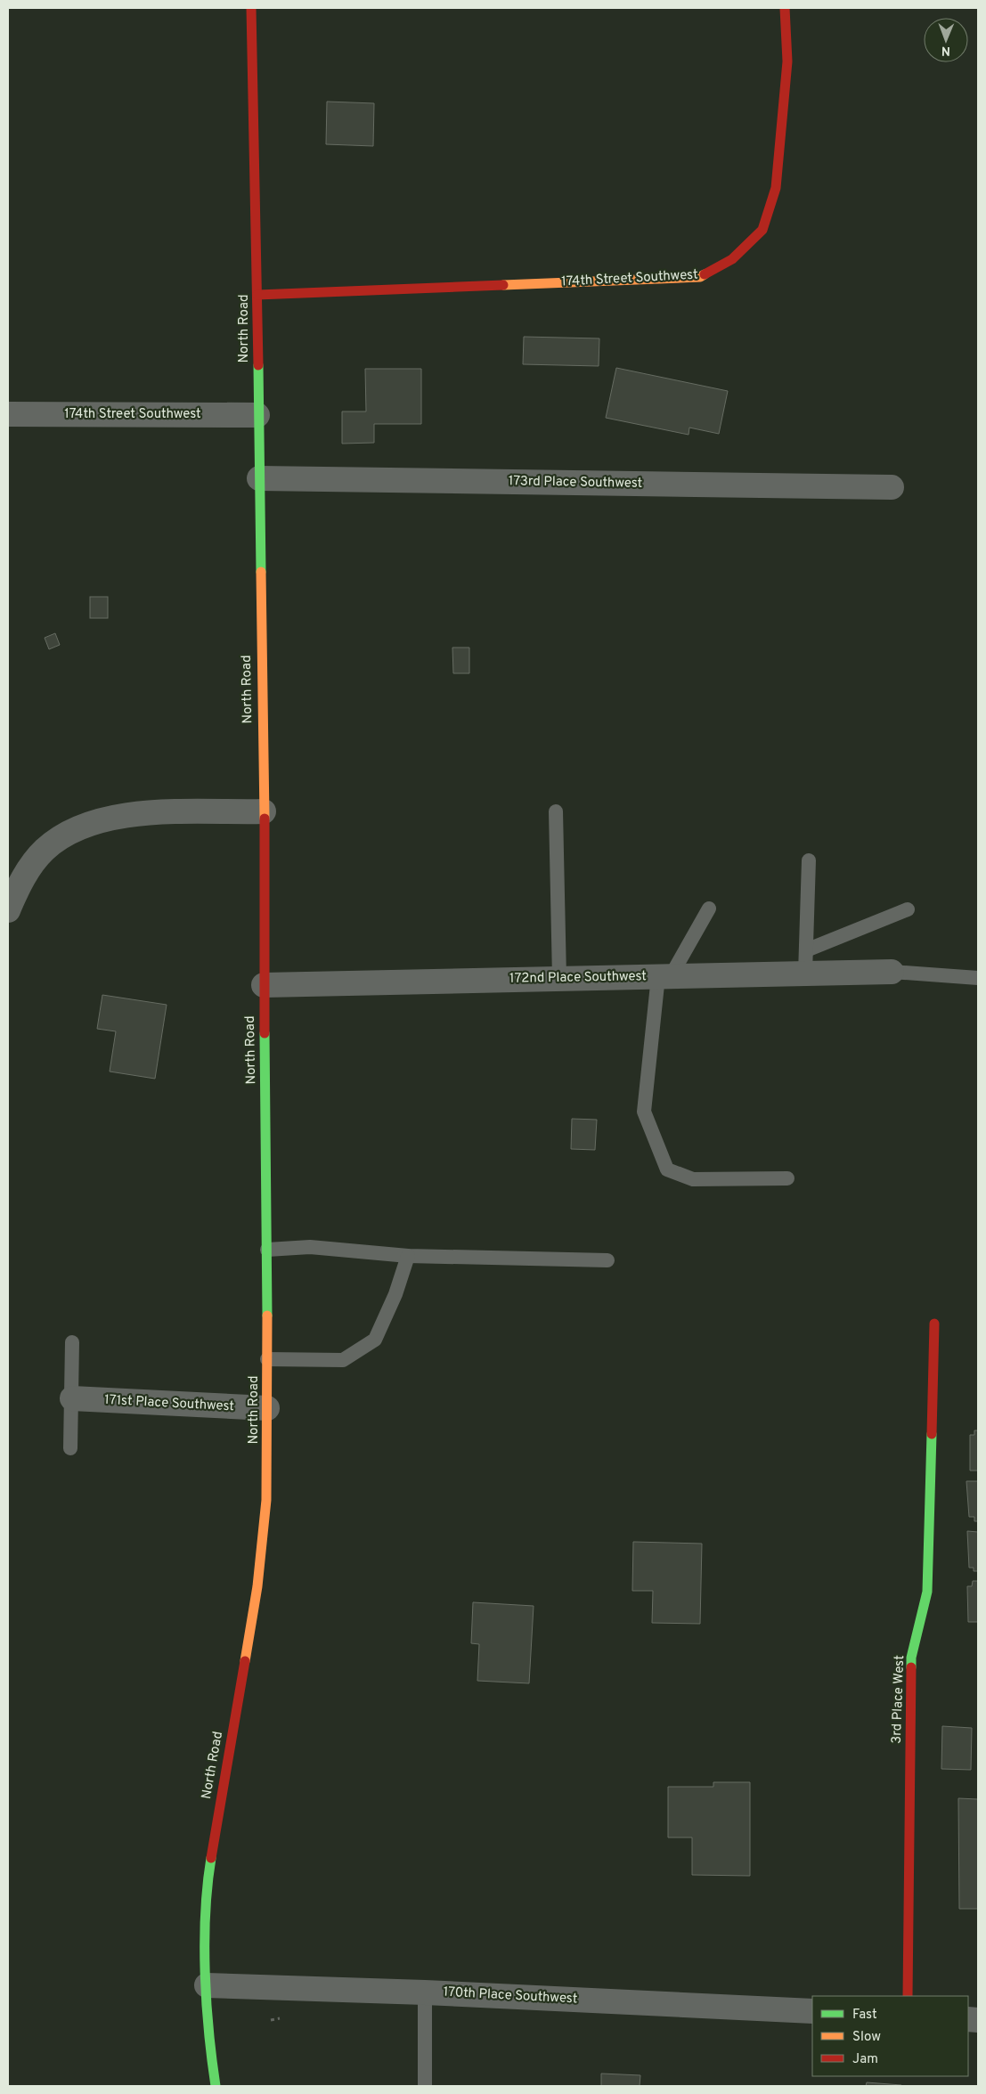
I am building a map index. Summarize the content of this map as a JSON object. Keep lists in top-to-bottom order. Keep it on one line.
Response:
{"streets":{"street":["174th Street Southwest","North Road","173rd Place Southwest","172nd Place Southwest","171st Place Southwest","3rd Place West","170th Place Southwest"]},"crossings":[["174th Street Southwest","North Road"],["North Road","173rd Place Southwest"],["North Road","172nd Place Southwest"],["North Road","171st Place Southwest"],["North Road","170th Place Southwest"]],"legend":["Fast","Slow","Jam"],"north":"bottom"}
